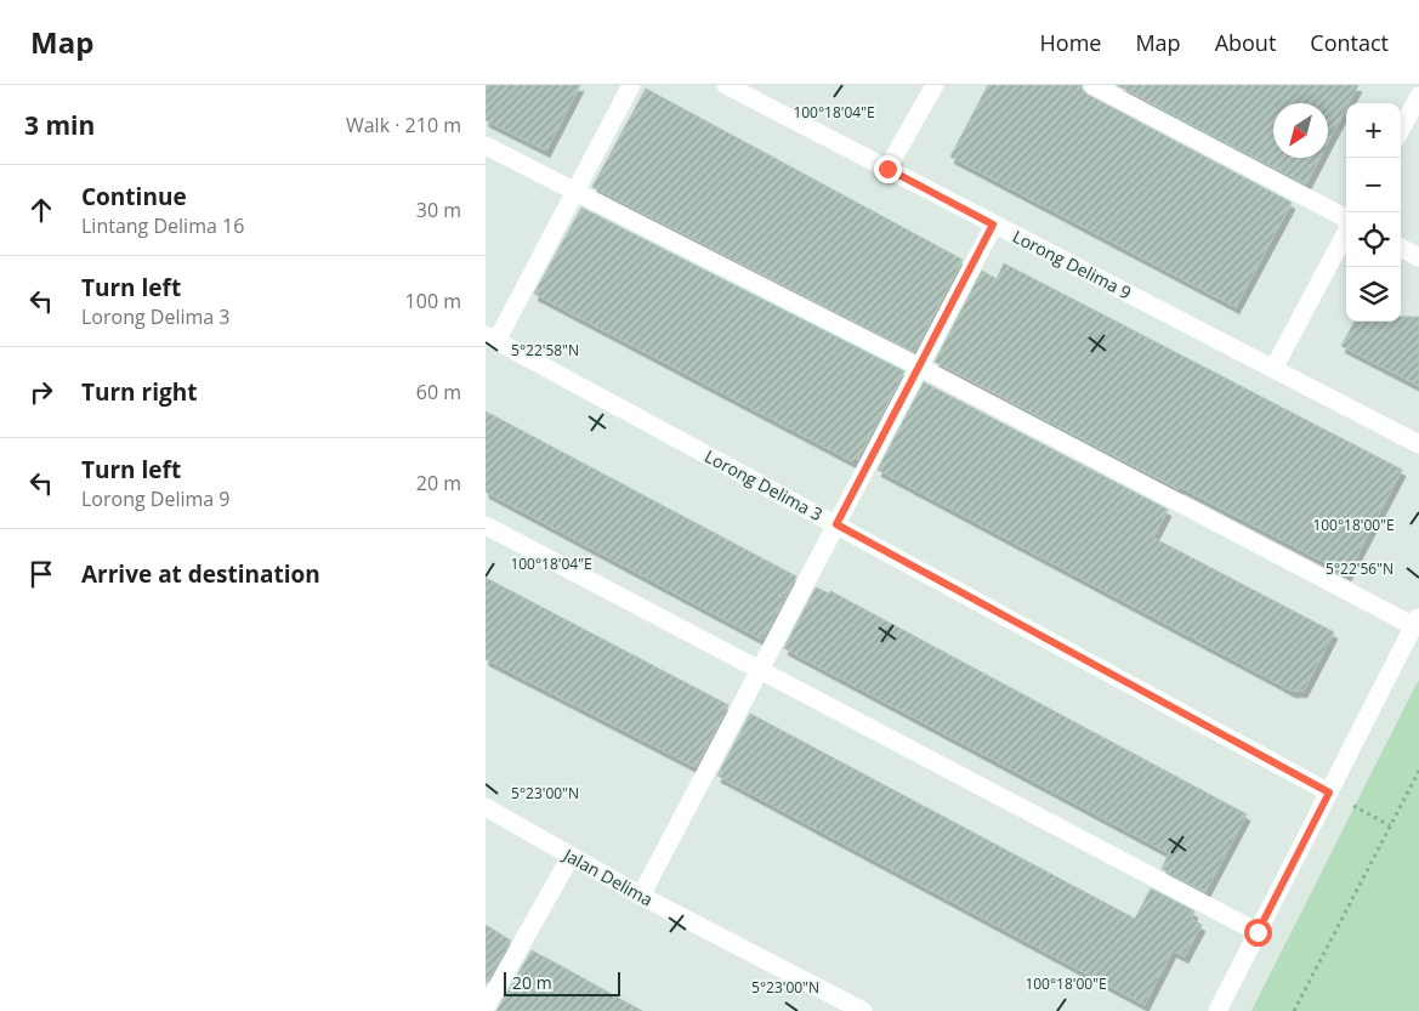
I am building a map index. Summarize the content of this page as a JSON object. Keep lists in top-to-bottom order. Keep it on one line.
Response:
{"streets":{"street":["Lorong Delima 9","Lorong Delima 3","Jalan Delima"]},"scale_bar":"20 m","north":"bottom left","page":{"header":"Map","nav":["Home","Map","About","Contact"],"heading":["3 min","Walk · 210 m"],"map_buttons":["+","−"],"list":[["Continue","Lintang Delima 16","30 m"],["Turn left","Lorong Delima 3","100 m"],["Turn right","60 m"],["Turn left","Lorong Delima 9","20 m"],"Arrive at destination"],"scale":"20 m"},"coordinates":["100°18'04\"E","5°22'58\"N","100°18'00\"E","5°22'56\"N","5°23'00\"N"]}
